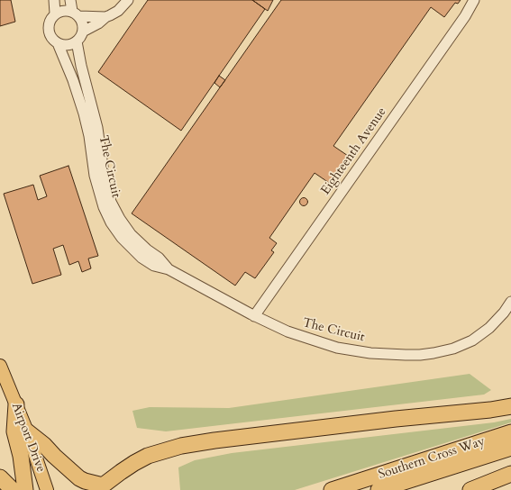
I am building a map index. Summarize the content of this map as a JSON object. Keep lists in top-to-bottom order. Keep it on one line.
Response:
{"streets":{"highway":["Southern Cross Way"],"main road":["Airport Drive"],"street":["Eighteenth Avenue","The Circuit"]},"crossings":[["Eighteenth Avenue","The Circuit"]]}
